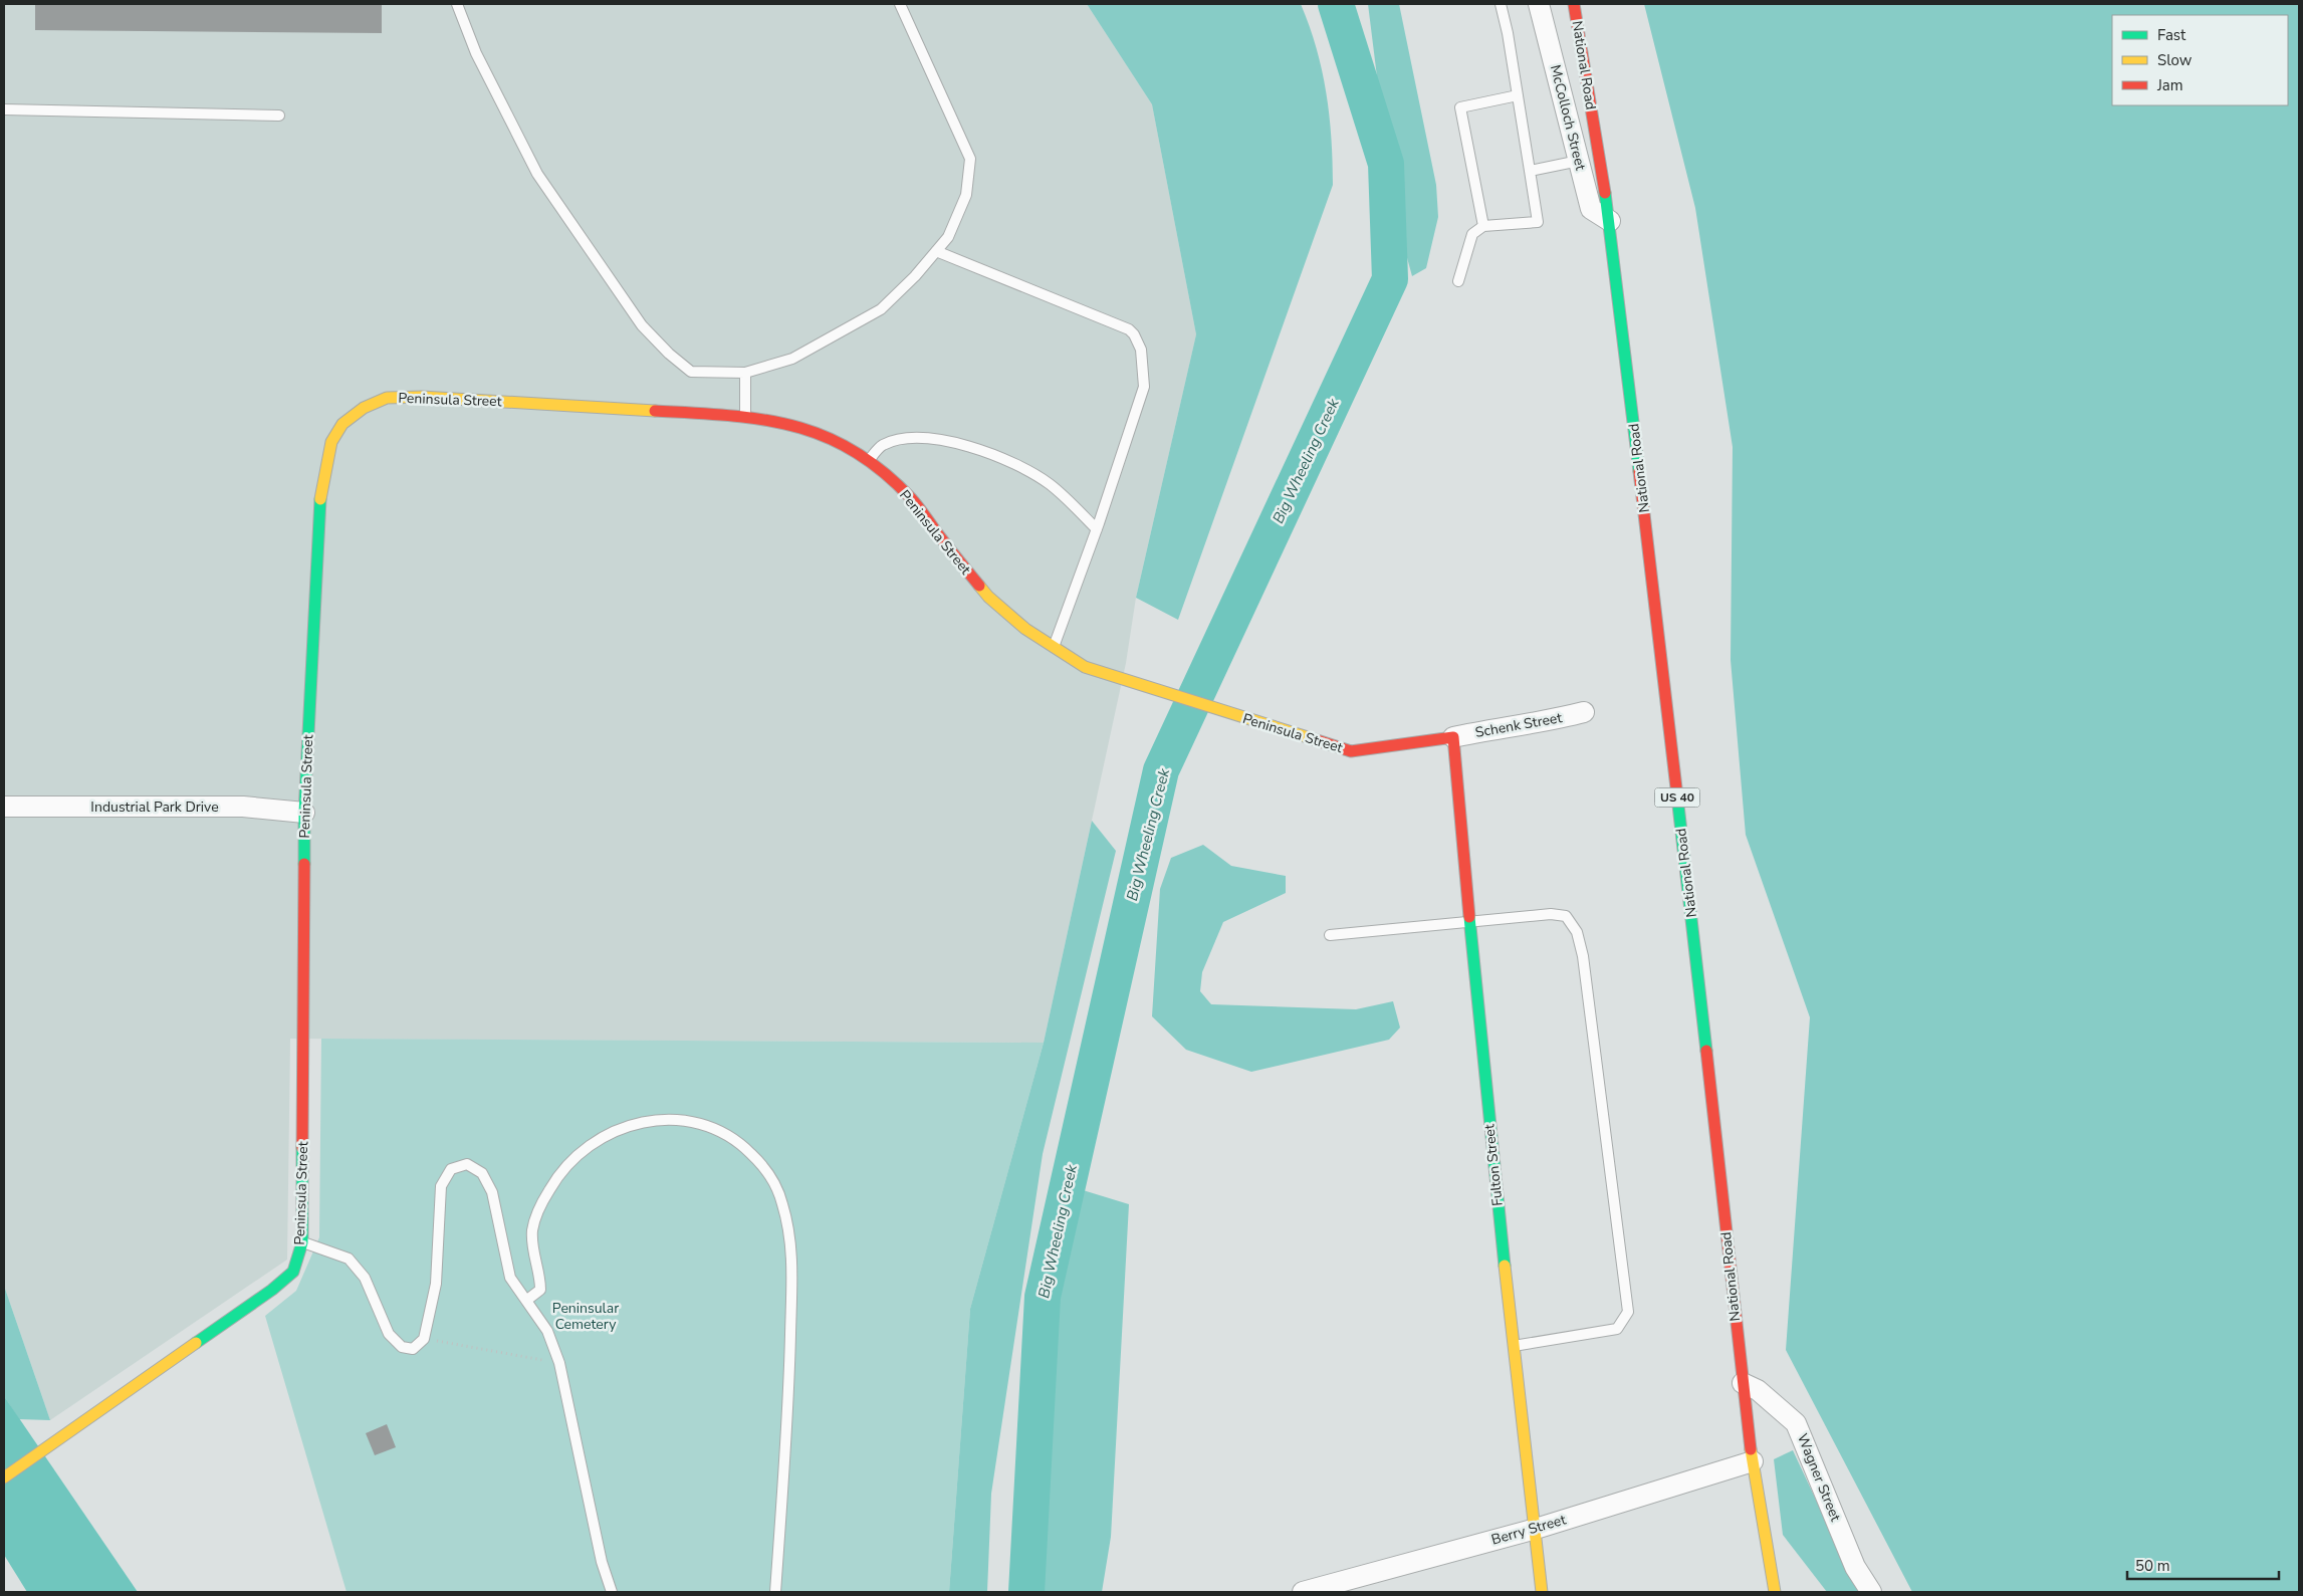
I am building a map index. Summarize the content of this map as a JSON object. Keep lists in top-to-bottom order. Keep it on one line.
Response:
{"streets":{"street":["National Road","McColloch Street","Peninsula Street","Schenk Street","US 40","Industrial Park Drive","Fulton Street","Wagner Street","Berry Street"]},"crossings":[["National Road","McColloch Street"],["National Road","Wagner Street"],["National Road","Berry Street"],["Peninsula Street","Schenk Street"],["Peninsula Street","Industrial Park Drive"],["Peninsula Street","Fulton Street"],["Schenk Street","Fulton Street"],["Fulton Street","Berry Street"]],"water":["Big Wheeling Creek"],"parks":["Peninsular Cemetery"],"legend":["Fast","Slow","Jam"],"scale_bar":"50 m"}
